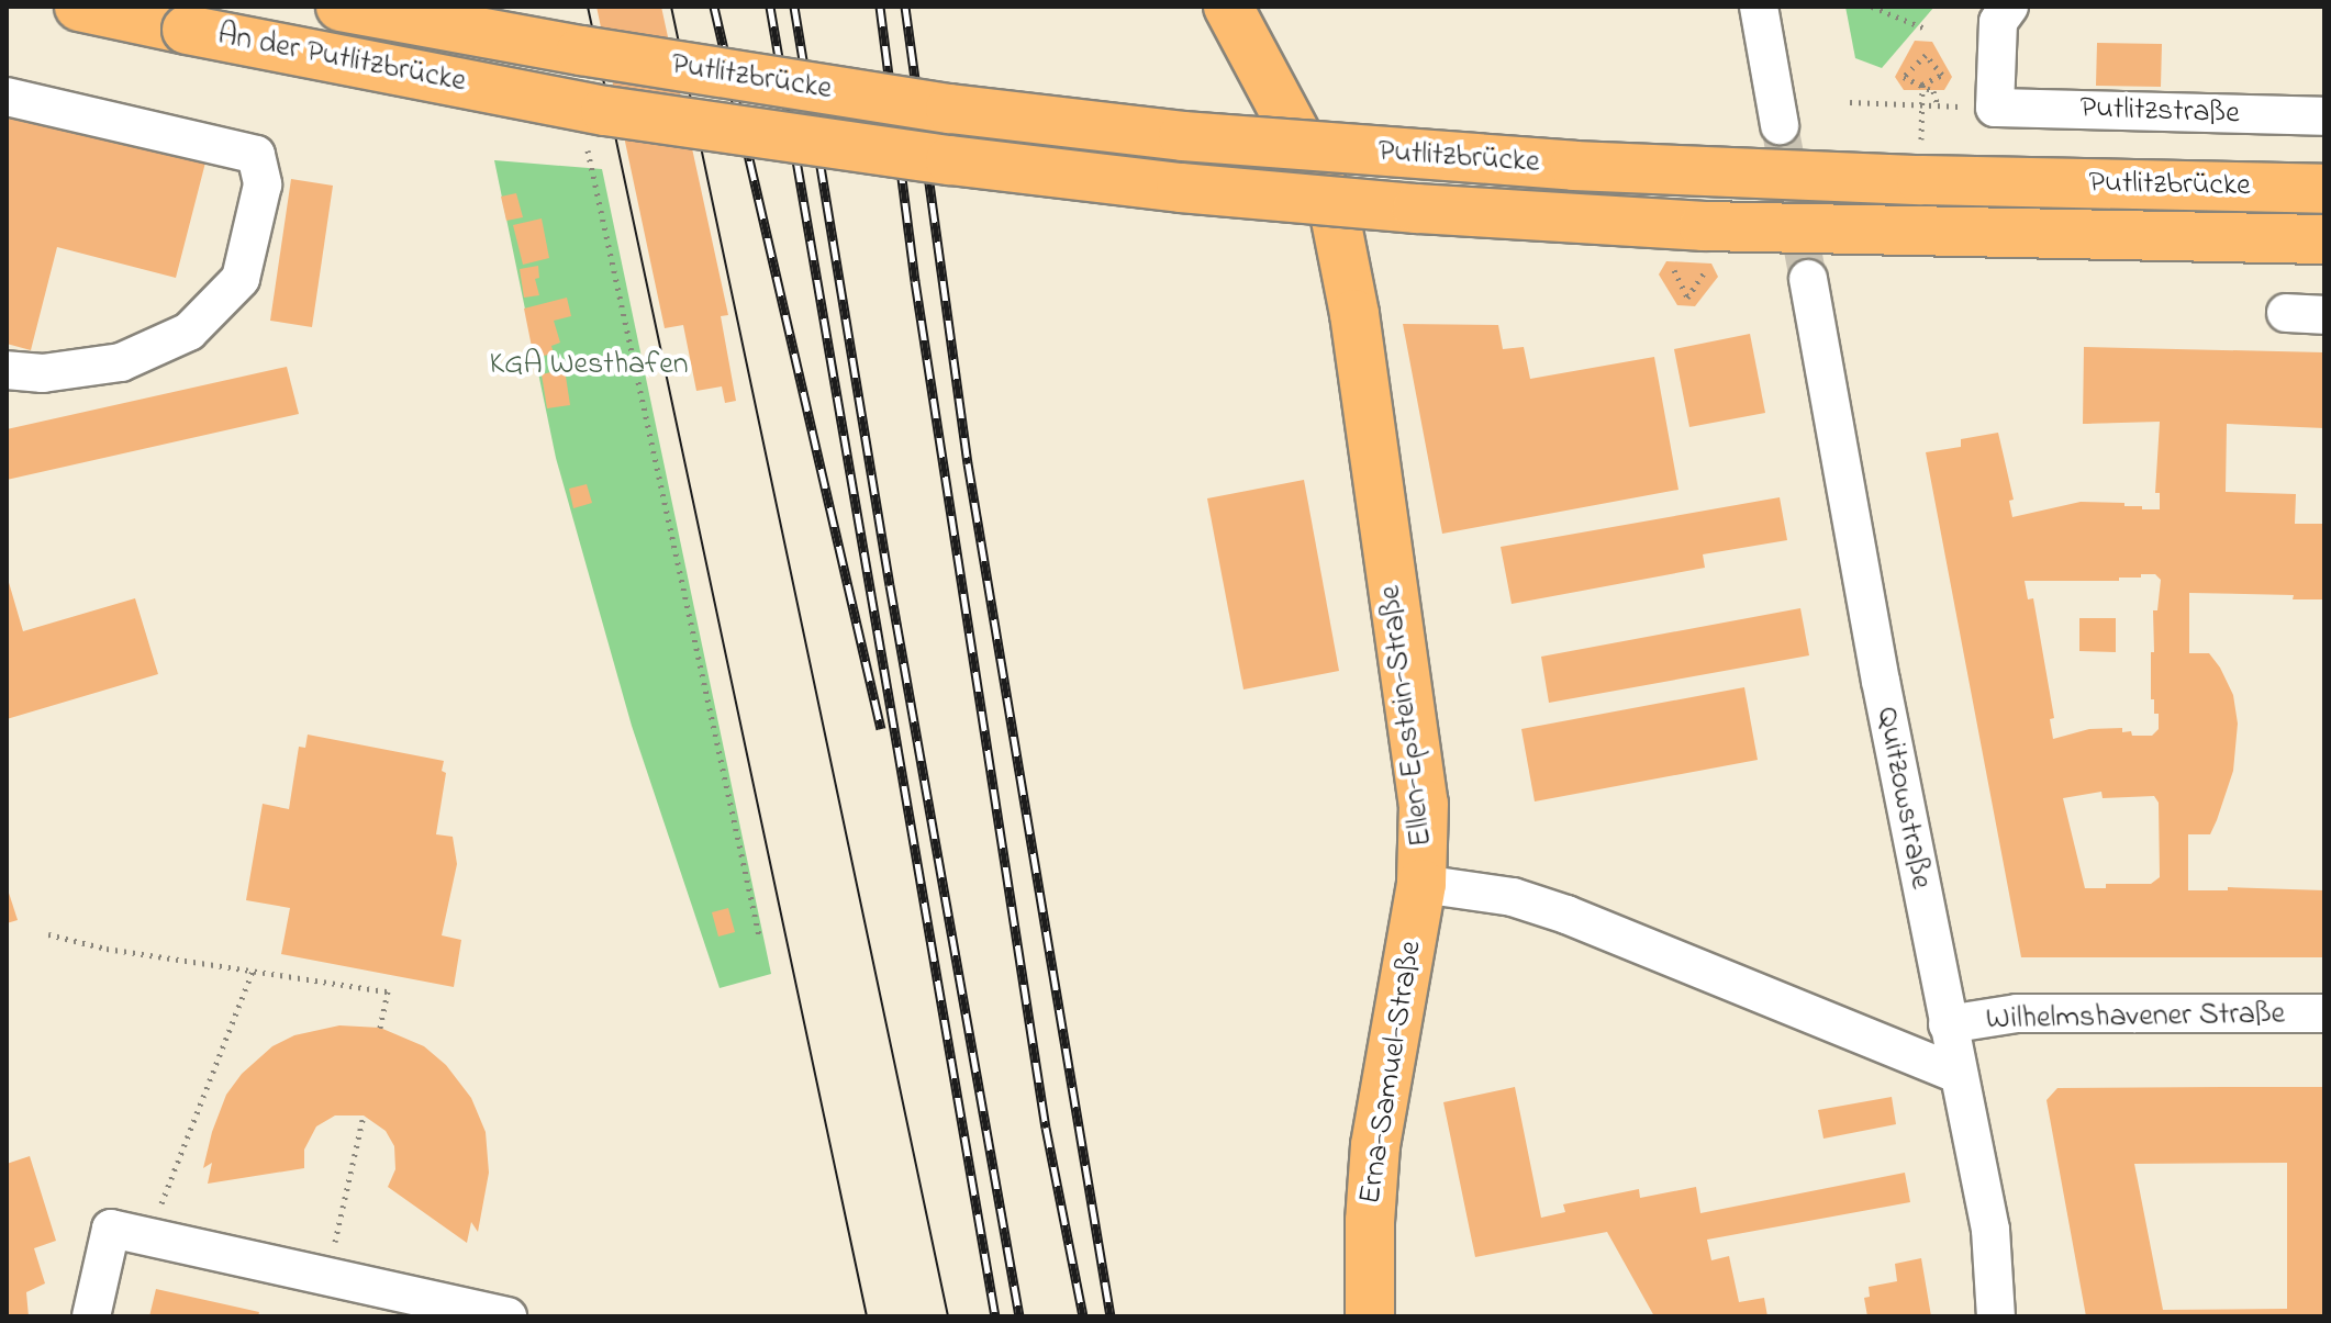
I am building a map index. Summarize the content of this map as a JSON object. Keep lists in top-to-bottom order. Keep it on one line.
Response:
{"streets":{"main road":["An der Putlitzbrücke","Putlitzbrücke","Ellen-Epstein-Straße","Erna-Samuel-Straße"],"street":["Putlitzstraße","Quitzowstraße","Wilhelmshavener Straße"]},"crossings":[["An der Putlitzbrücke","Putlitzbrücke"],["Ellen-Epstein-Straße","Quitzowstraße"],["Ellen-Epstein-Straße","Erna-Samuel-Straße"],["Quitzowstraße","Wilhelmshavener Straße"]],"parks":["KGA Westhafen"]}
